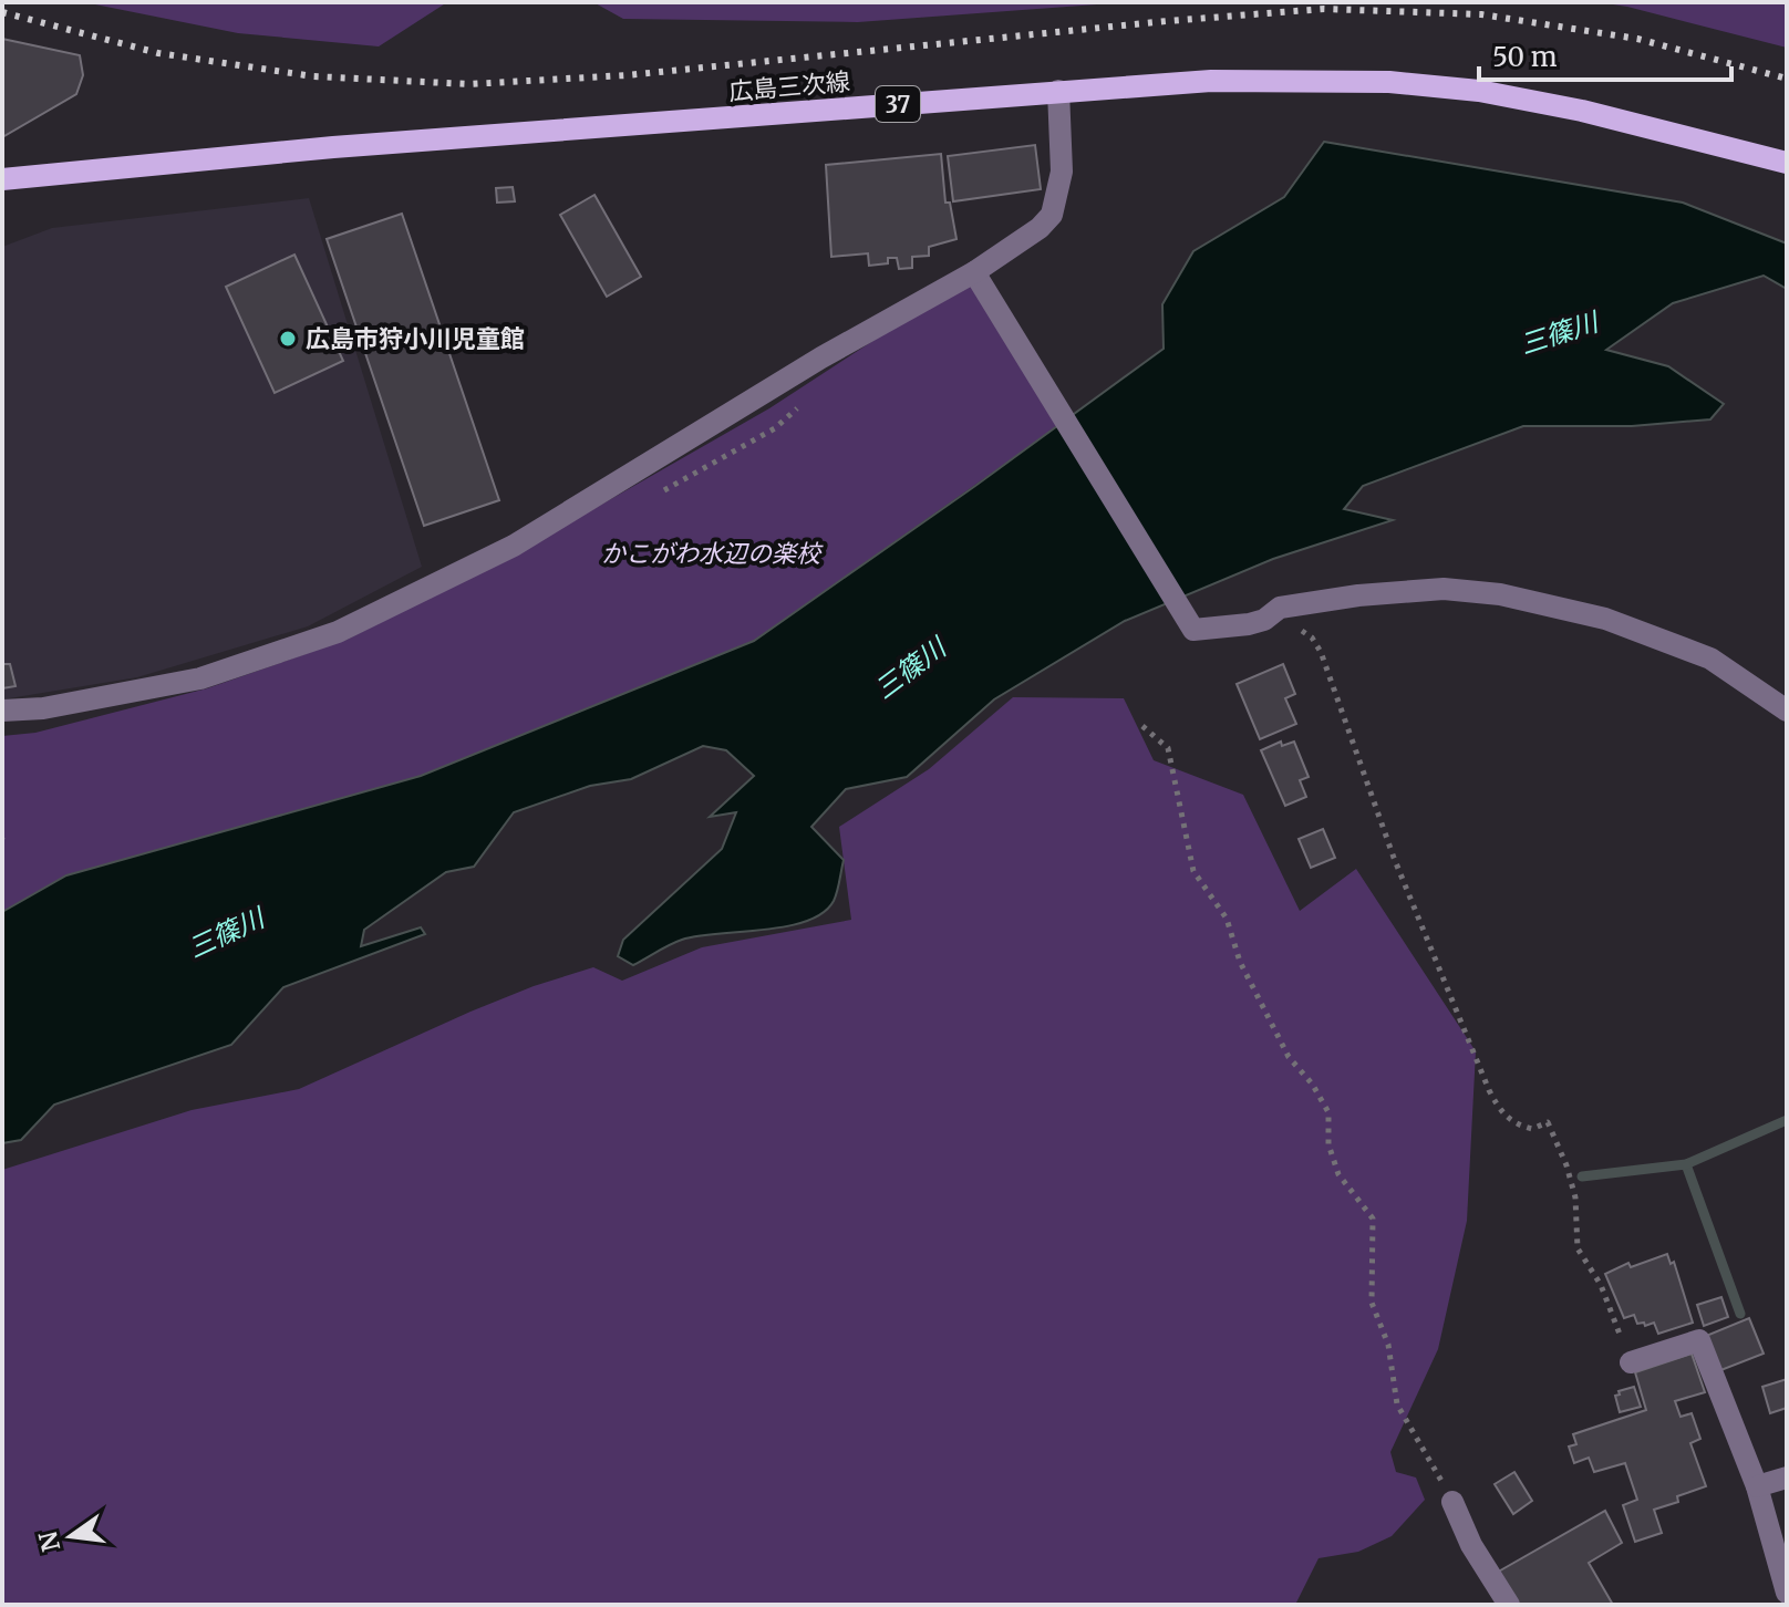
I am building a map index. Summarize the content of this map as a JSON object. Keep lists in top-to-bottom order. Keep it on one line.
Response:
{"streets":{"main road":["広島三次線","37"]},"water":["三篠川"],"parks":["かこがわ水辺の楽校"],"places":["広島市狩小川児童館"],"scale_bar":"50 m","north":"left"}
